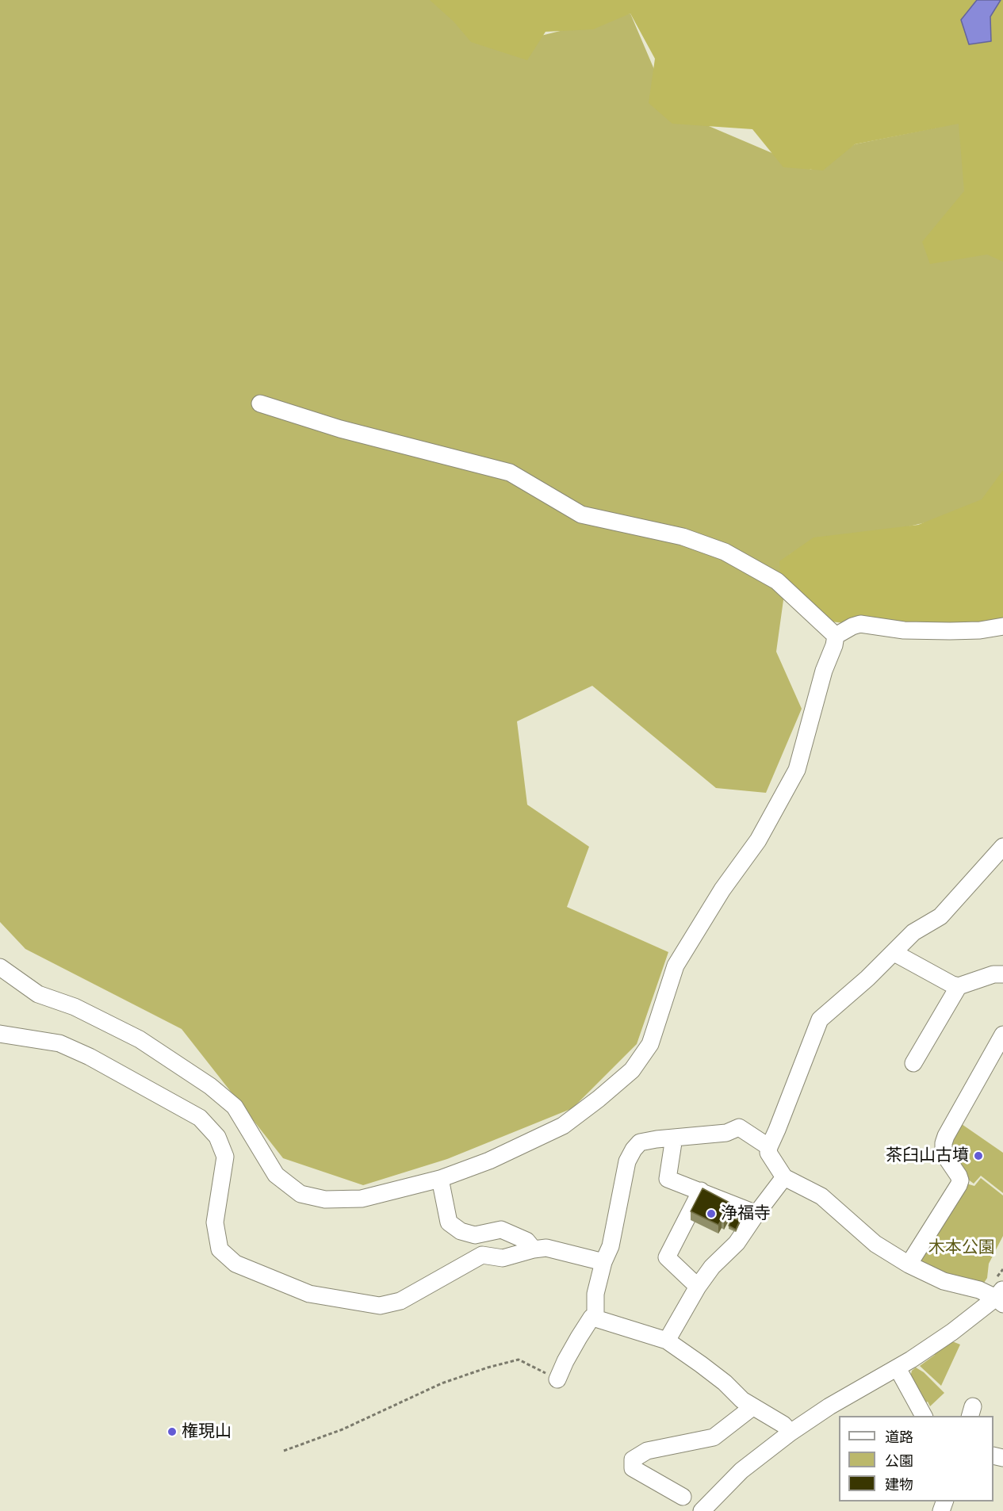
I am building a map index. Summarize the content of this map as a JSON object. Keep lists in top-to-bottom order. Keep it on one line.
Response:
{"parks":["木本公園"],"places":["茶臼山古墳","浄福寺","権現山"],"legend":["道路","公園","建物"]}
